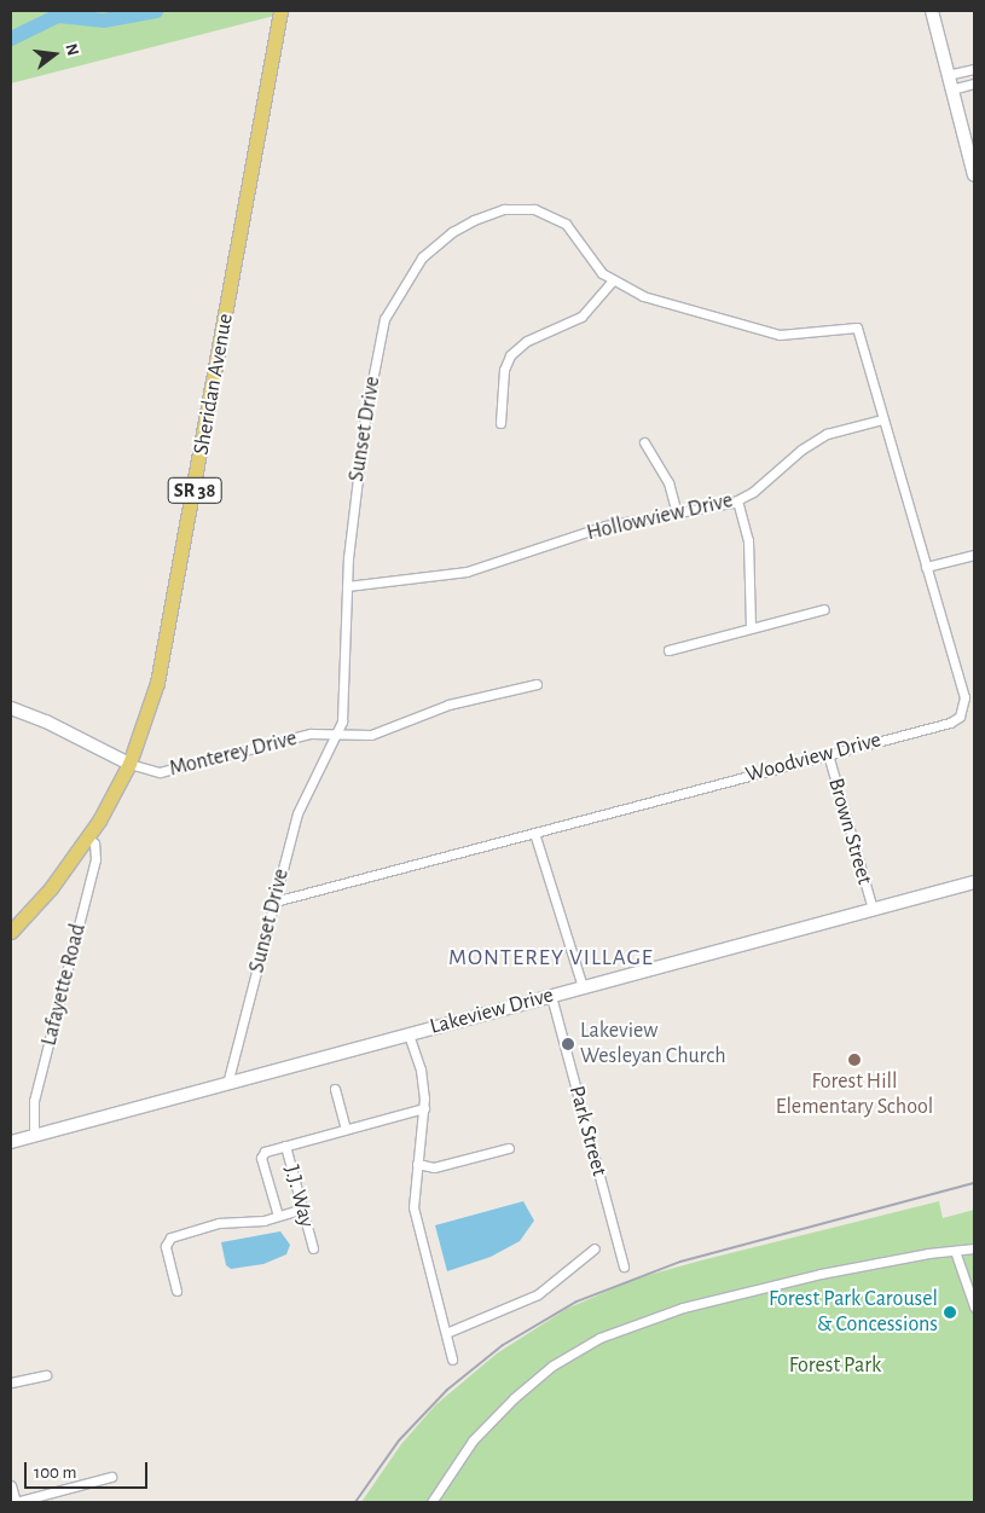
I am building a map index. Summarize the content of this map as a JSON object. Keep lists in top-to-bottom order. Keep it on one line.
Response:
{"streets":{"main road":["Sheridan Avenue","SR 38"],"street":["Sunset Drive","Hollowview Drive","Monterey Drive","Woodview Drive","Brown Street","Lafayette Road","Lakeview Drive","Park Street","J.J. Way"]},"crossings":[["Sheridan Avenue","Monterey Drive"],["Sheridan Avenue","Lafayette Road"],["Sunset Drive","Hollowview Drive"],["Sunset Drive","Monterey Drive"],["Sunset Drive","Woodview Drive"],["Sunset Drive","Lakeview Drive"],["Hollowview Drive","Woodview Drive"],["Woodview Drive","Brown Street"],["Brown Street","Lakeview Drive"],["Lafayette Road","Lakeview Drive"],["Lakeview Drive","Park Street"]],"districts":["MONTEREY VILLAGE"],"parks":["Forest Park"],"places":["Lakeview Wesleyan Church","Forest Hill Elementary School","Forest Park Carousel & Concessions"],"scale_bar":"100 m","north":"right"}
